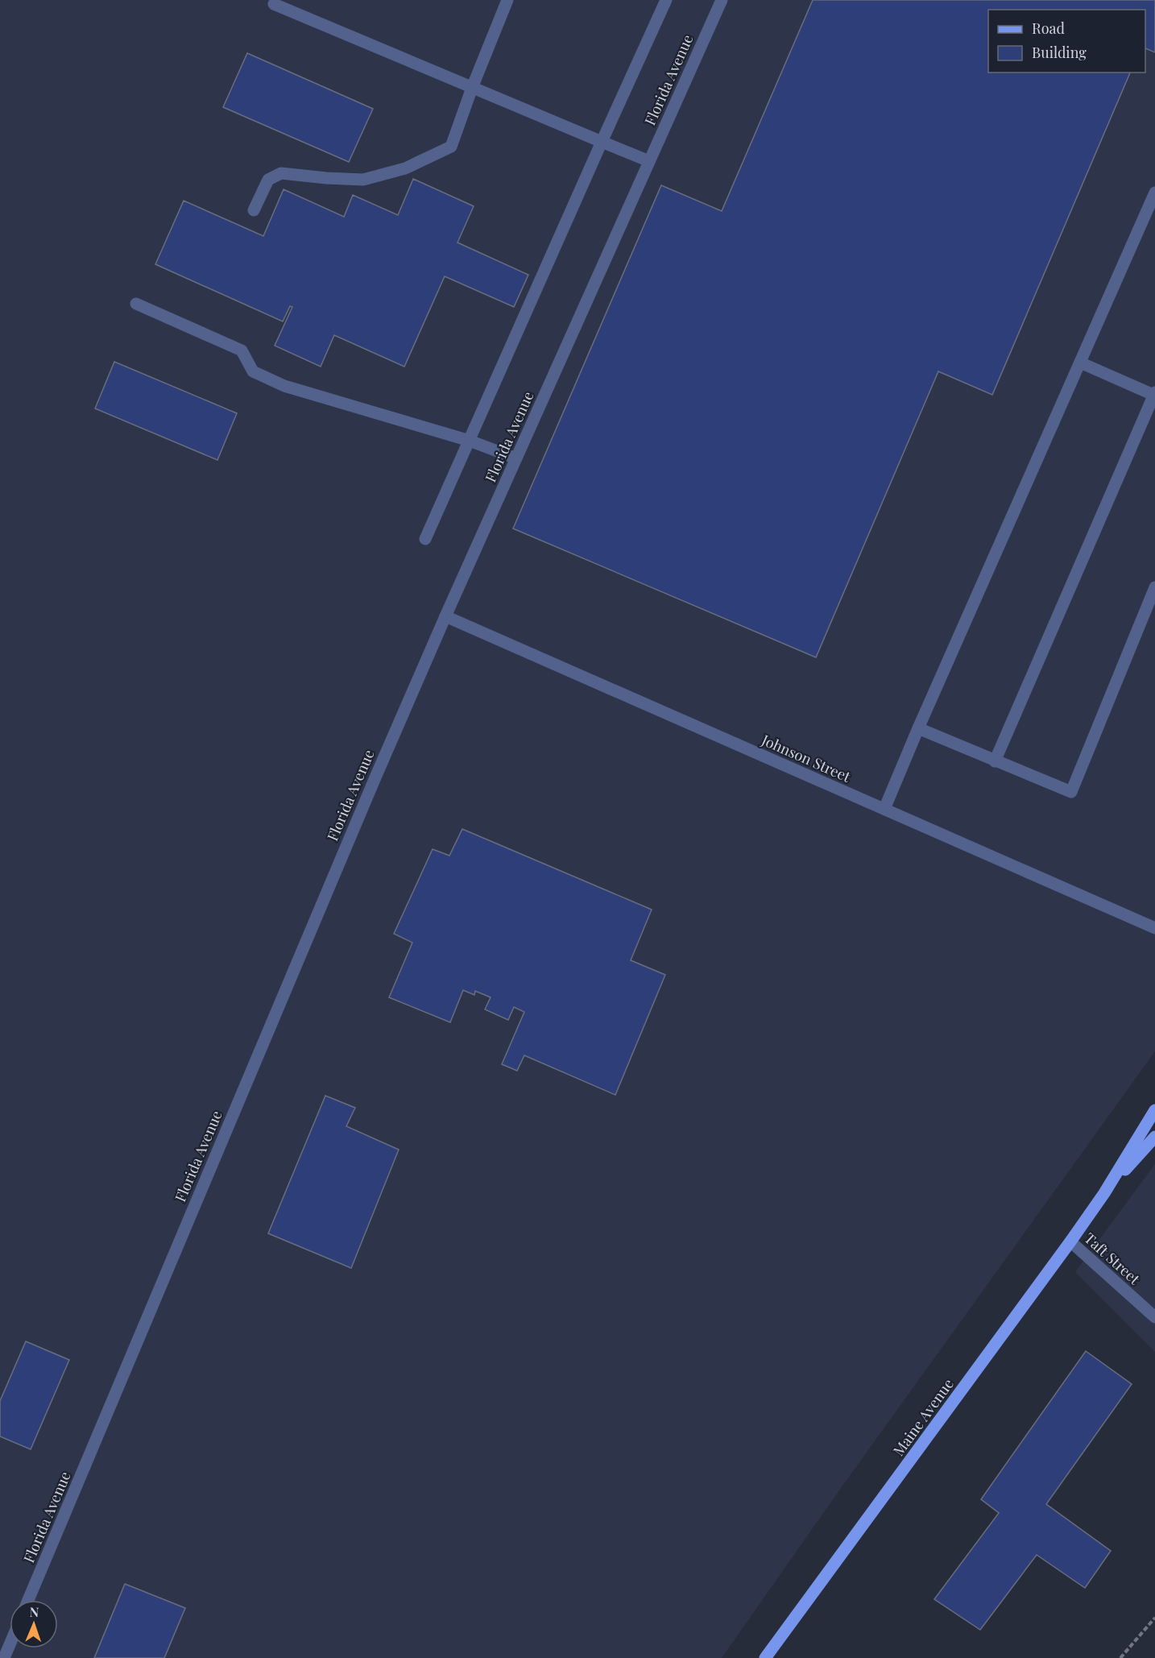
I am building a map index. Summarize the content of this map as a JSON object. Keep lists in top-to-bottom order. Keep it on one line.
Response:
{"streets":{"main road":["Maine Avenue"],"street":["Florida Avenue","Johnson Street","Taft Street"]},"crossings":[["Florida Avenue","Johnson Street"],["Taft Street","Maine Avenue"]],"legend":["Road","Building"],"north":"top"}
